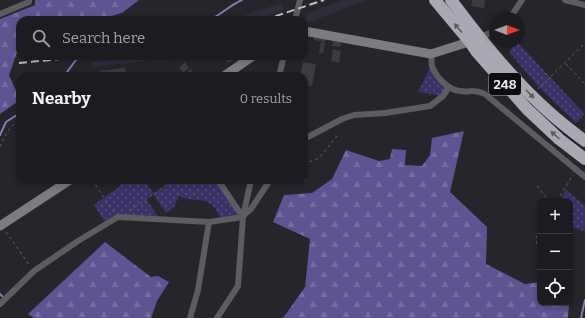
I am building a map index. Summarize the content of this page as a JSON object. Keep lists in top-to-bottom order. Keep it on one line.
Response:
{"streets":{"highway":["248"]},"north":"right","page":{"search":"Search here","heading":["Nearby","0 results"],"map_buttons":["+","−"]}}
